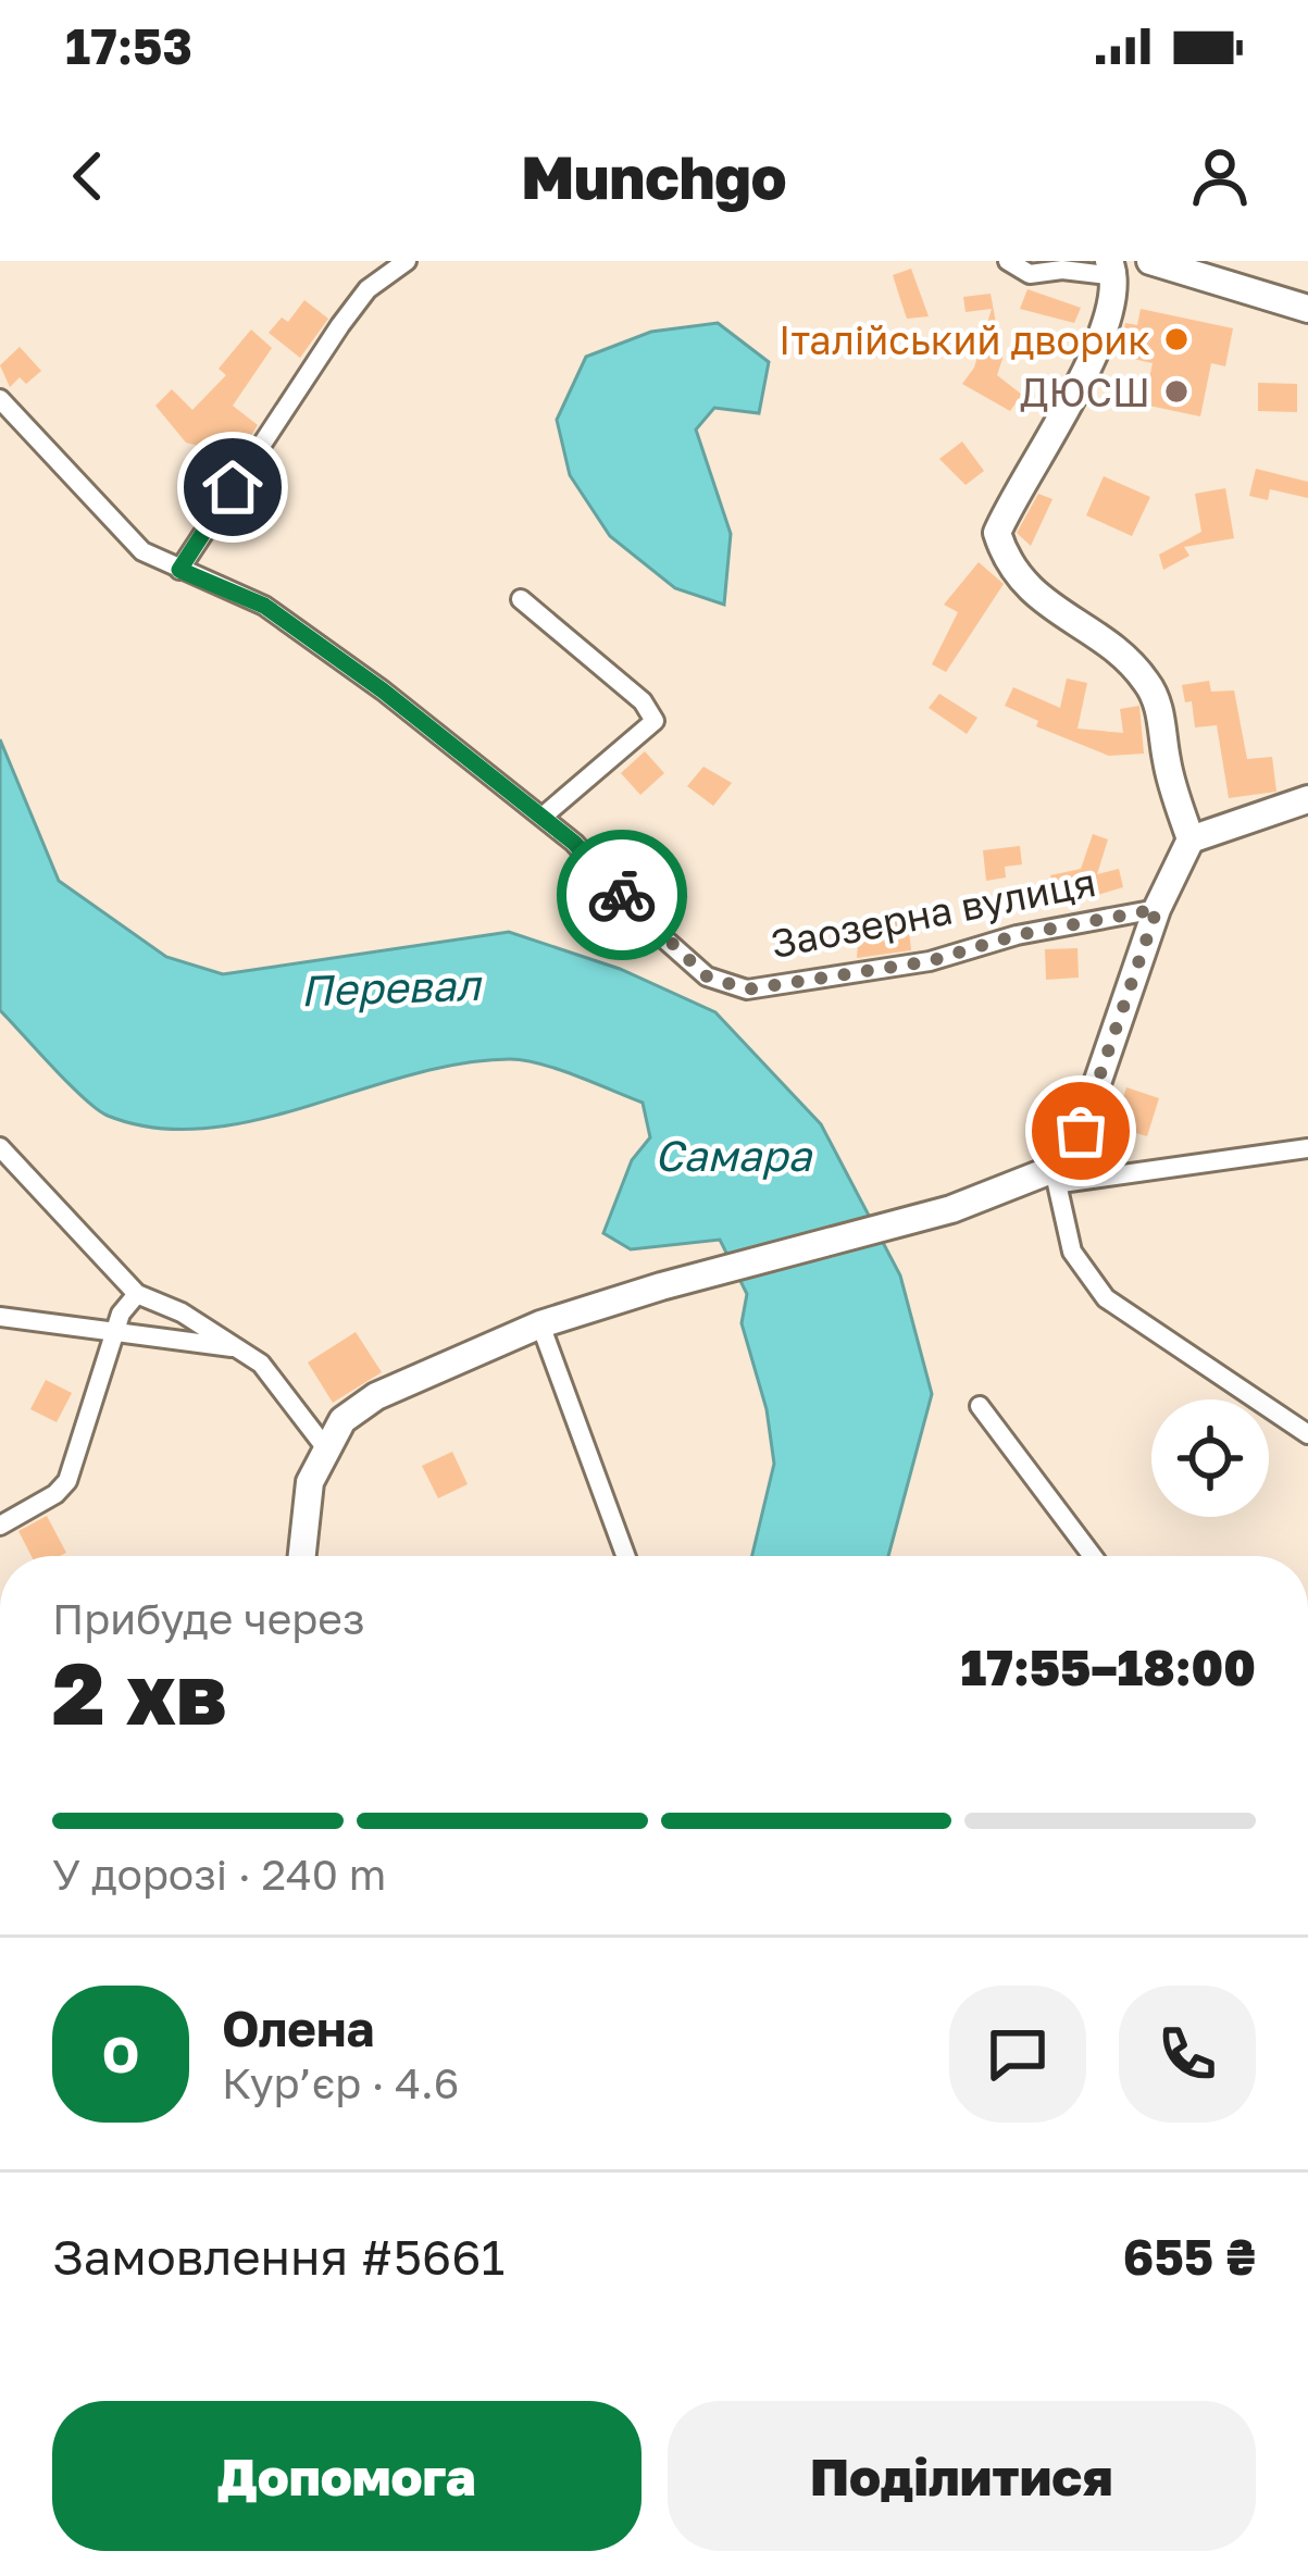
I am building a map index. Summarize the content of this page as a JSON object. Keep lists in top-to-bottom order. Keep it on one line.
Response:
{"streets":{"street":["Заозерна вулиця"]},"water":["Перевал","Самара"],"places":["Італійський дворик","ДЮСШ"],"page":{"status":"17:53","header":"Munchgo","heading":["2 хв","Прибуде через","17:55–18:00"],"panel":["Олена","Кур’єр · 4.6","Замовлення #5661","655 ₴"],"bar":"У дорозі · 240 m","round":"О","buttons":["Допомога","Поділитися"]}}
